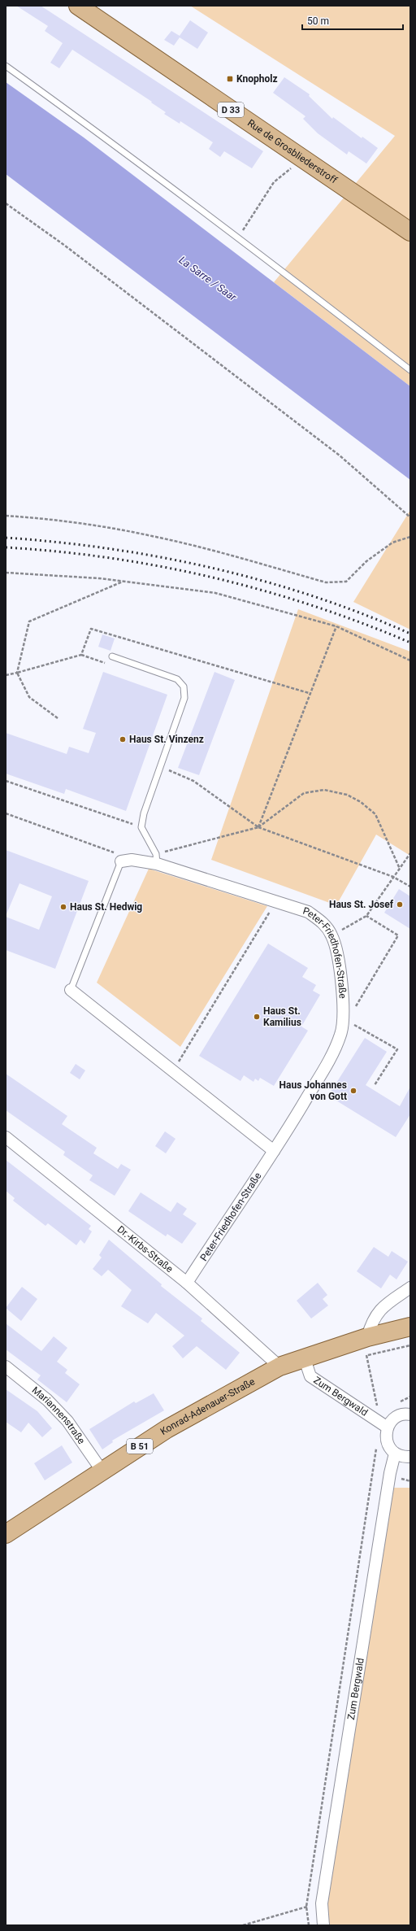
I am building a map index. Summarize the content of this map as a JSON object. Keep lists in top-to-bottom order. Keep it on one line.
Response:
{"streets":{"main road":["D 33","Rue de Grosbliederstroff","Konrad-Adenauer-Straße","B 51"],"street":["Peter-Friedhofen-Straße","Dr.-Kirbs-Straße","Zum Bergwald","Mariannenstraße"]},"crossings":[["Peter-Friedhofen-Straße","Dr.-Kirbs-Straße"],["Dr.-Kirbs-Straße","Konrad-Adenauer-Straße"],["Zum Bergwald","Konrad-Adenauer-Straße"],["Konrad-Adenauer-Straße","Mariannenstraße"]],"water":["La Sarre / Saar"],"places":{"transit":["Knopholz"],"other":["Haus St. Vinzenz","Haus St. Josef","Haus St. Hedwig","Haus St. Kamilius","Haus Johannes von Gott"]},"scale_bar":"50 m"}
